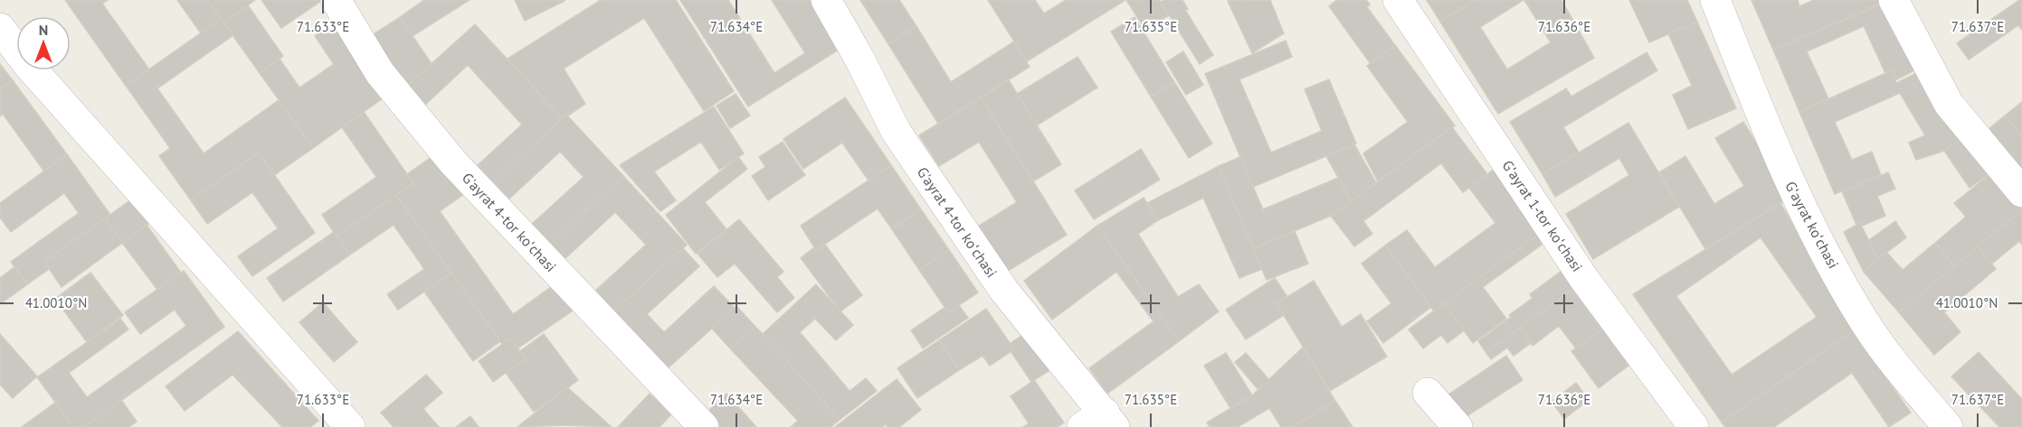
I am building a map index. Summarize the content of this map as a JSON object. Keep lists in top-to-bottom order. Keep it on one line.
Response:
{"streets":{"street":["Gʻayrat 1-tor koʻchasi","G'ayrat 4-tor koʻchasi","Gʻayrat koʻchasi"]},"north":"top","coordinates":["71.633°E","71.634°E","71.635°E","71.636°E","71.637°E","41.0010°N"]}
